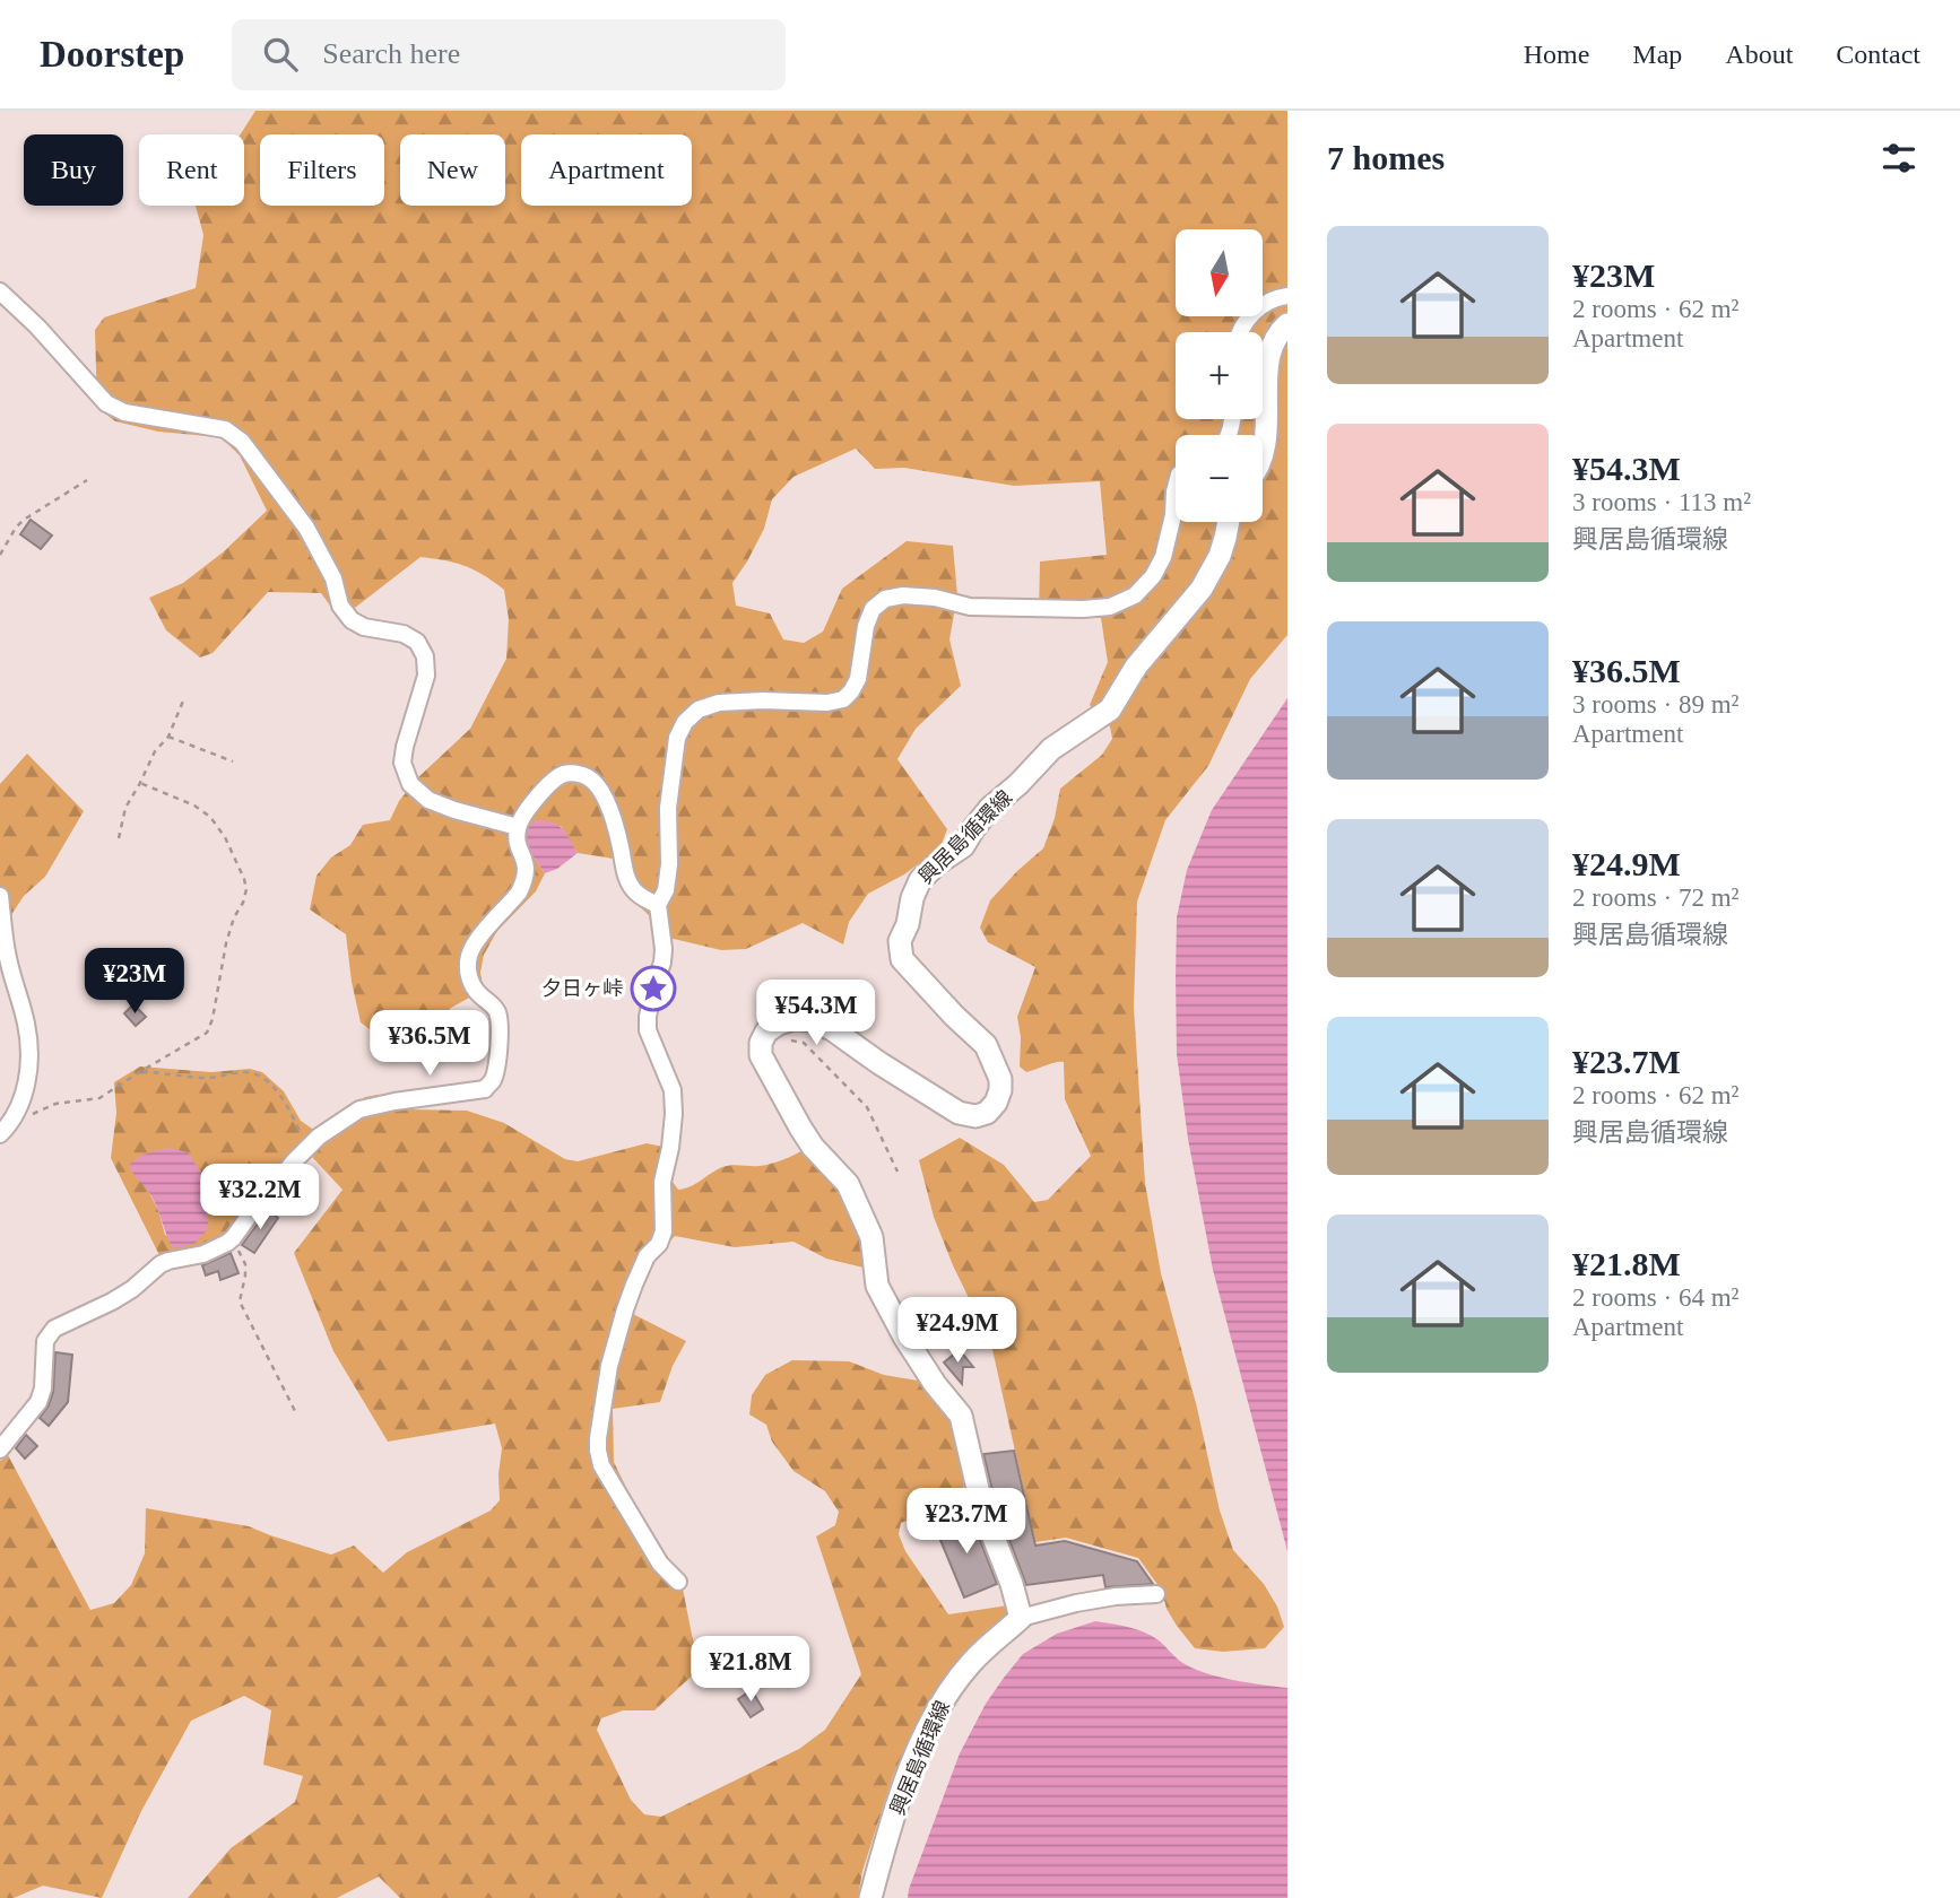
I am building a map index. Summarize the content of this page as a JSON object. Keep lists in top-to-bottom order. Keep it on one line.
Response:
{"streets":{"main road":["興居島循環線"]},"places":{"place":["夕日ヶ峠"]},"north":"bottom","page":{"header":"Doorstep","search":"Search here","nav":["Home","Map","About","Contact"],"heading":"7 homes","chip":["Buy","Rent","Filters","New","Apartment"],"list":[{"name":"¥23M","note":"2 rooms · 62 m² · Apartment"},{"name":"¥54.3M","note":"3 rooms · 113 m² · 興居島循環線"},{"name":"¥36.5M","note":"3 rooms · 89 m² · Apartment"},{"name":"¥24.9M","note":"2 rooms · 72 m² · 興居島循環線"},{"name":"¥23.7M","note":"2 rooms · 62 m² · 興居島循環線"},{"name":"¥21.8M","note":"2 rooms · 64 m² · Apartment"}],"map_buttons":["+","−"],"price":["¥23M","¥54.3M","¥36.5M","¥32.2M","¥24.9M","¥23.7M","¥21.8M"]}}
